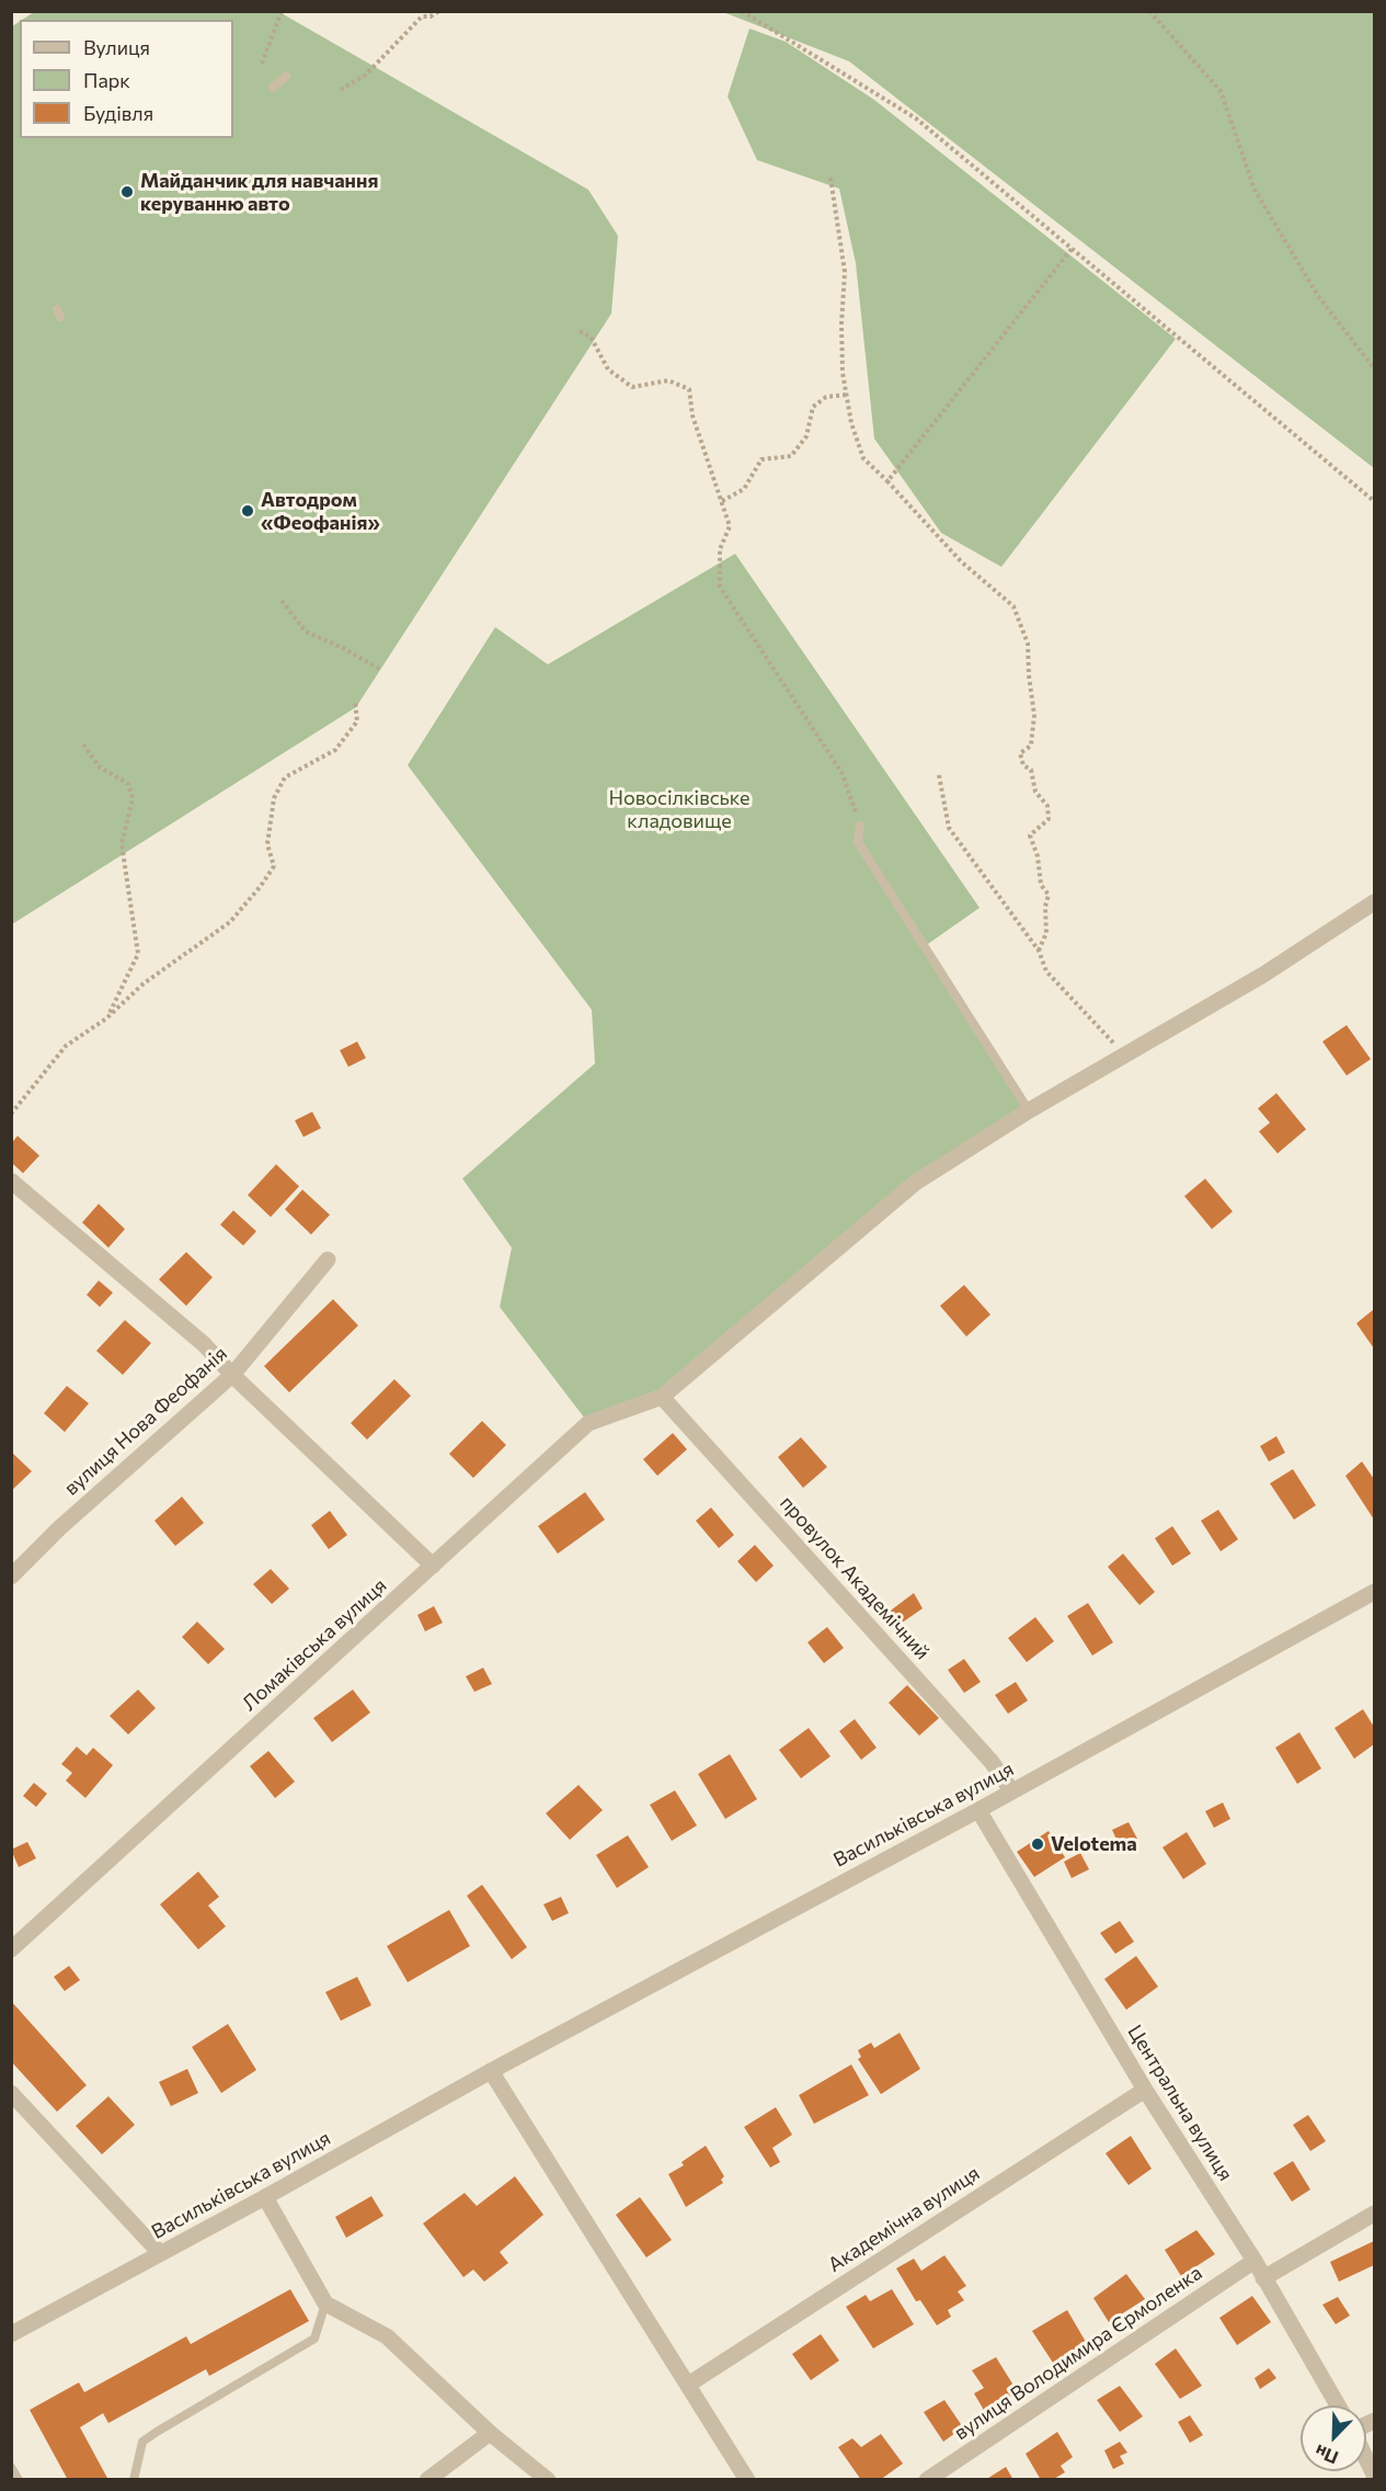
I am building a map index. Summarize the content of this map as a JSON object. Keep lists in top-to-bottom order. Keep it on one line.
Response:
{"streets":{"street":["вулиця Нова Феофанія","провулок Академічний","Ломаківська вулиця","Васильківська вулиця","Центральна вулиця","Академічна вулиця","вулиця Володимира Єрмоленка"]},"crossings":[["провулок Академічний","Ломаківська вулиця"],["провулок Академічний","Васильківська вулиця"],["Васильківська вулиця","Центральна вулиця"],["Центральна вулиця","Академічна вулиця"],["Центральна вулиця","вулиця Володимира Єрмоленка"]],"parks":["Новосілківське кладовище"],"places":["Майданчик для навчання керуванню авто","Автодром «Феофанія»","Velotema"],"legend":["Вулиця","Парк","Будівля"],"north":"bottom left"}
